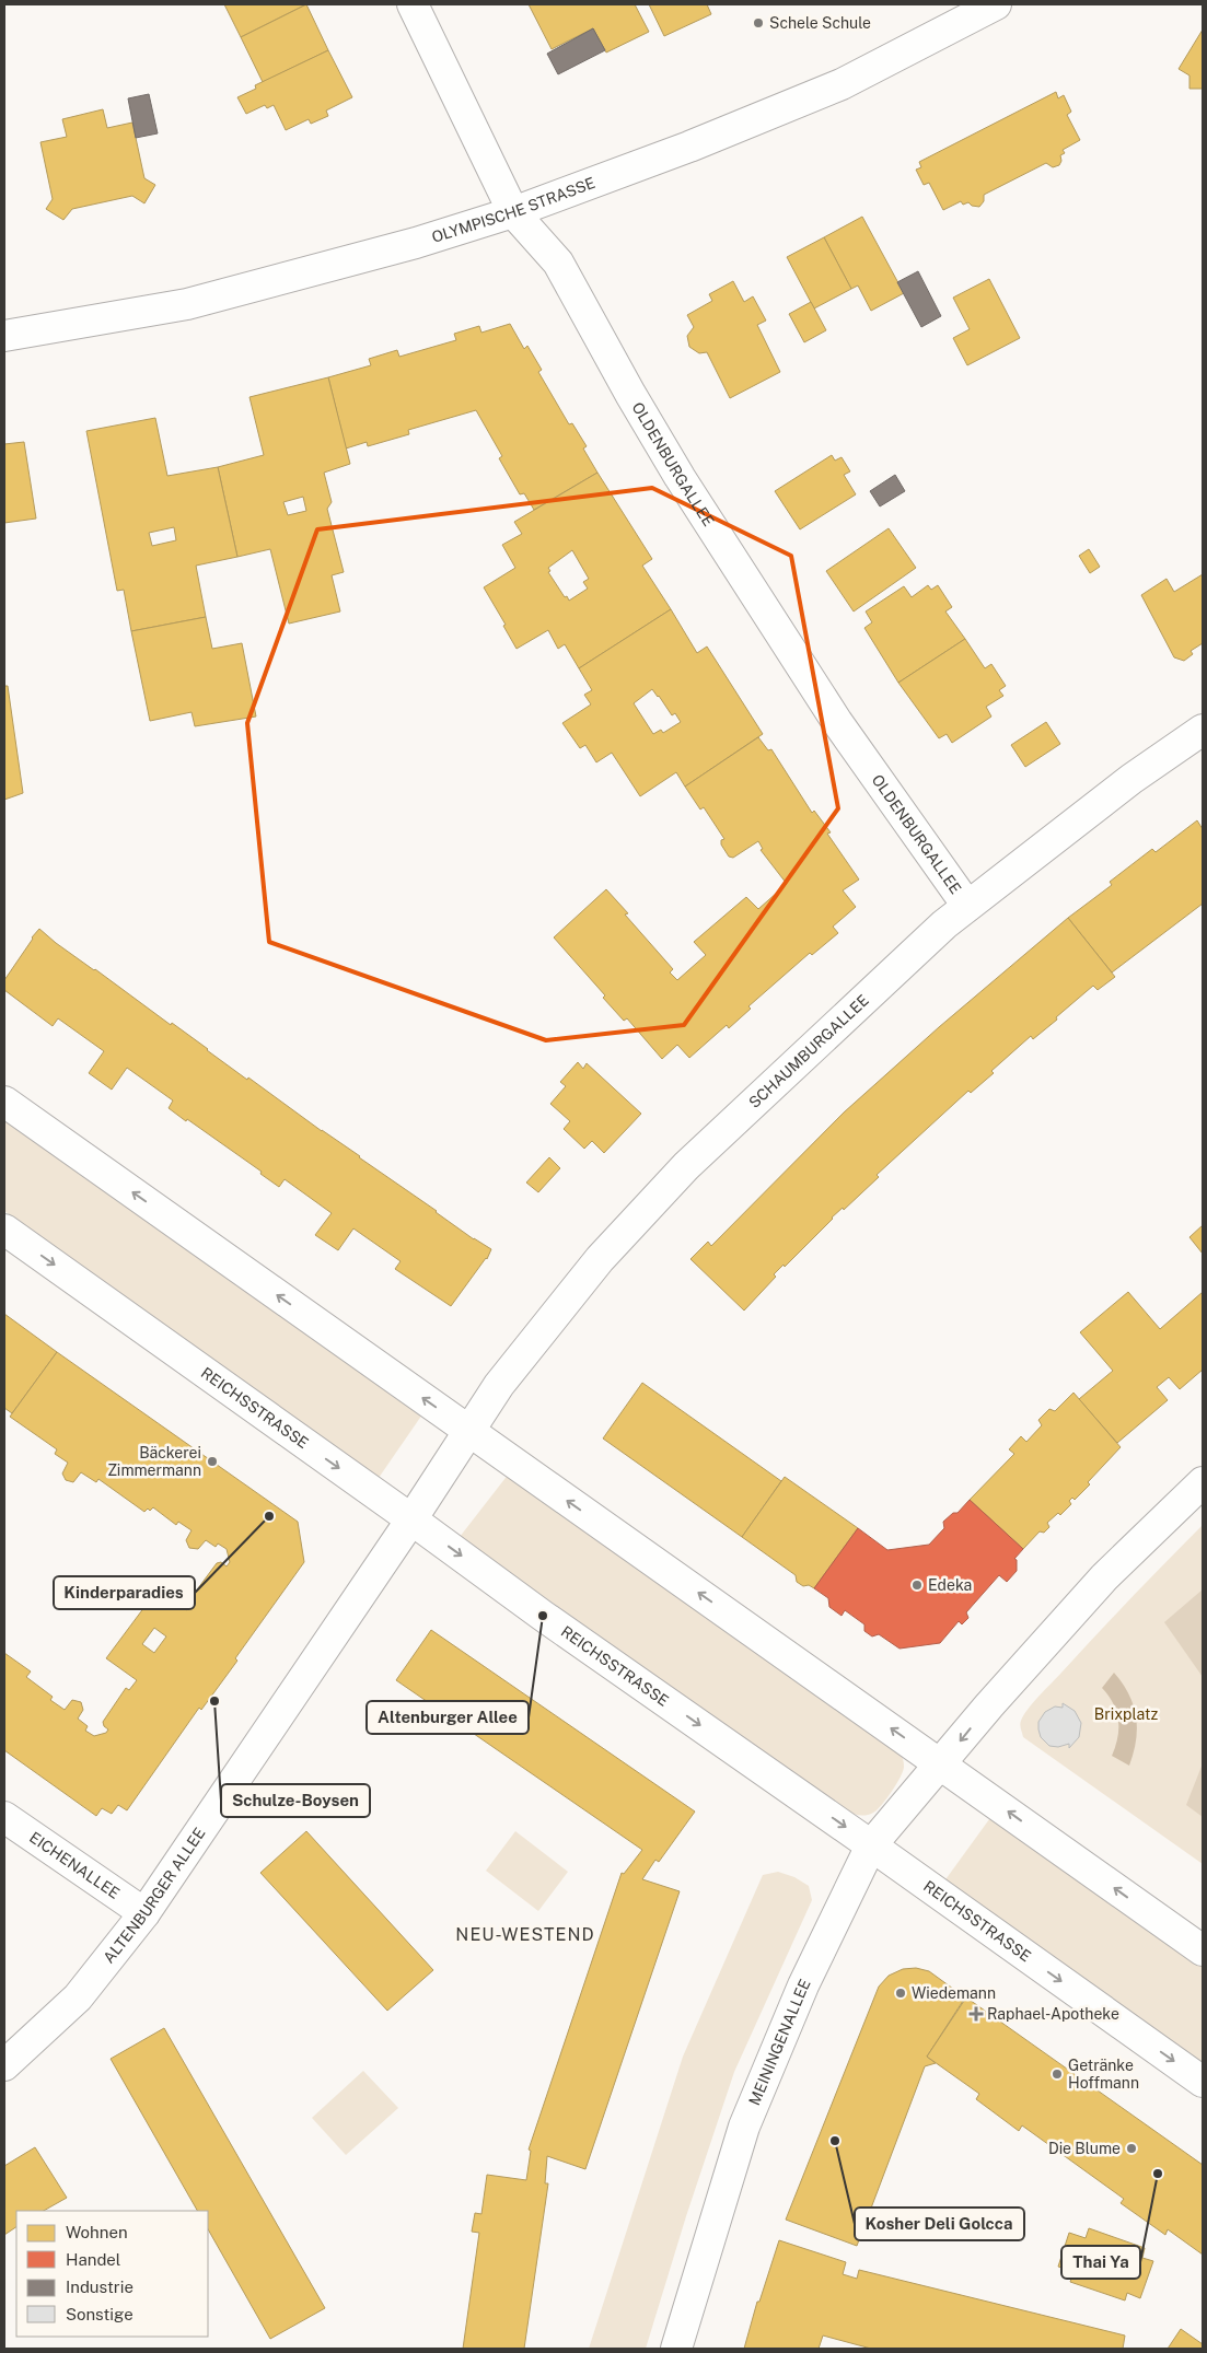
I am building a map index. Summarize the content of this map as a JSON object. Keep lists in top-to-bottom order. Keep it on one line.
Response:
{"streets":{"street":["OLYMPISCHE STRASSE","OLDENBURGALLEE","SCHAUMBURGALLEE","REICHSSTRASSE","EICHENALLEE","ALTENBURGER ALLEE","MEININGENALLEE"]},"crossings":[["OLYMPISCHE STRASSE","OLDENBURGALLEE"],["OLDENBURGALLEE","SCHAUMBURGALLEE"],["SCHAUMBURGALLEE","REICHSSTRASSE"],["SCHAUMBURGALLEE","ALTENBURGER ALLEE"],["REICHSSTRASSE","ALTENBURGER ALLEE"],["REICHSSTRASSE","MEININGENALLEE"],["EICHENALLEE","ALTENBURGER ALLEE"]],"districts":["NEU-WESTEND"],"parks":["Brixplatz"],"places":{"other":["Schele Schule","Bäckerei Zimmermann","Kinderparadies","Edeka","Altenburger Allee","Schulze-Boysen","Wiedemann","Getränke Hoffmann","Kosher Deli Golcca","Die Blume","Thai Ya"],"health":["Raphael-Apotheke"]},"legend":["Wohnen","Handel","Industrie","Sonstige"]}
